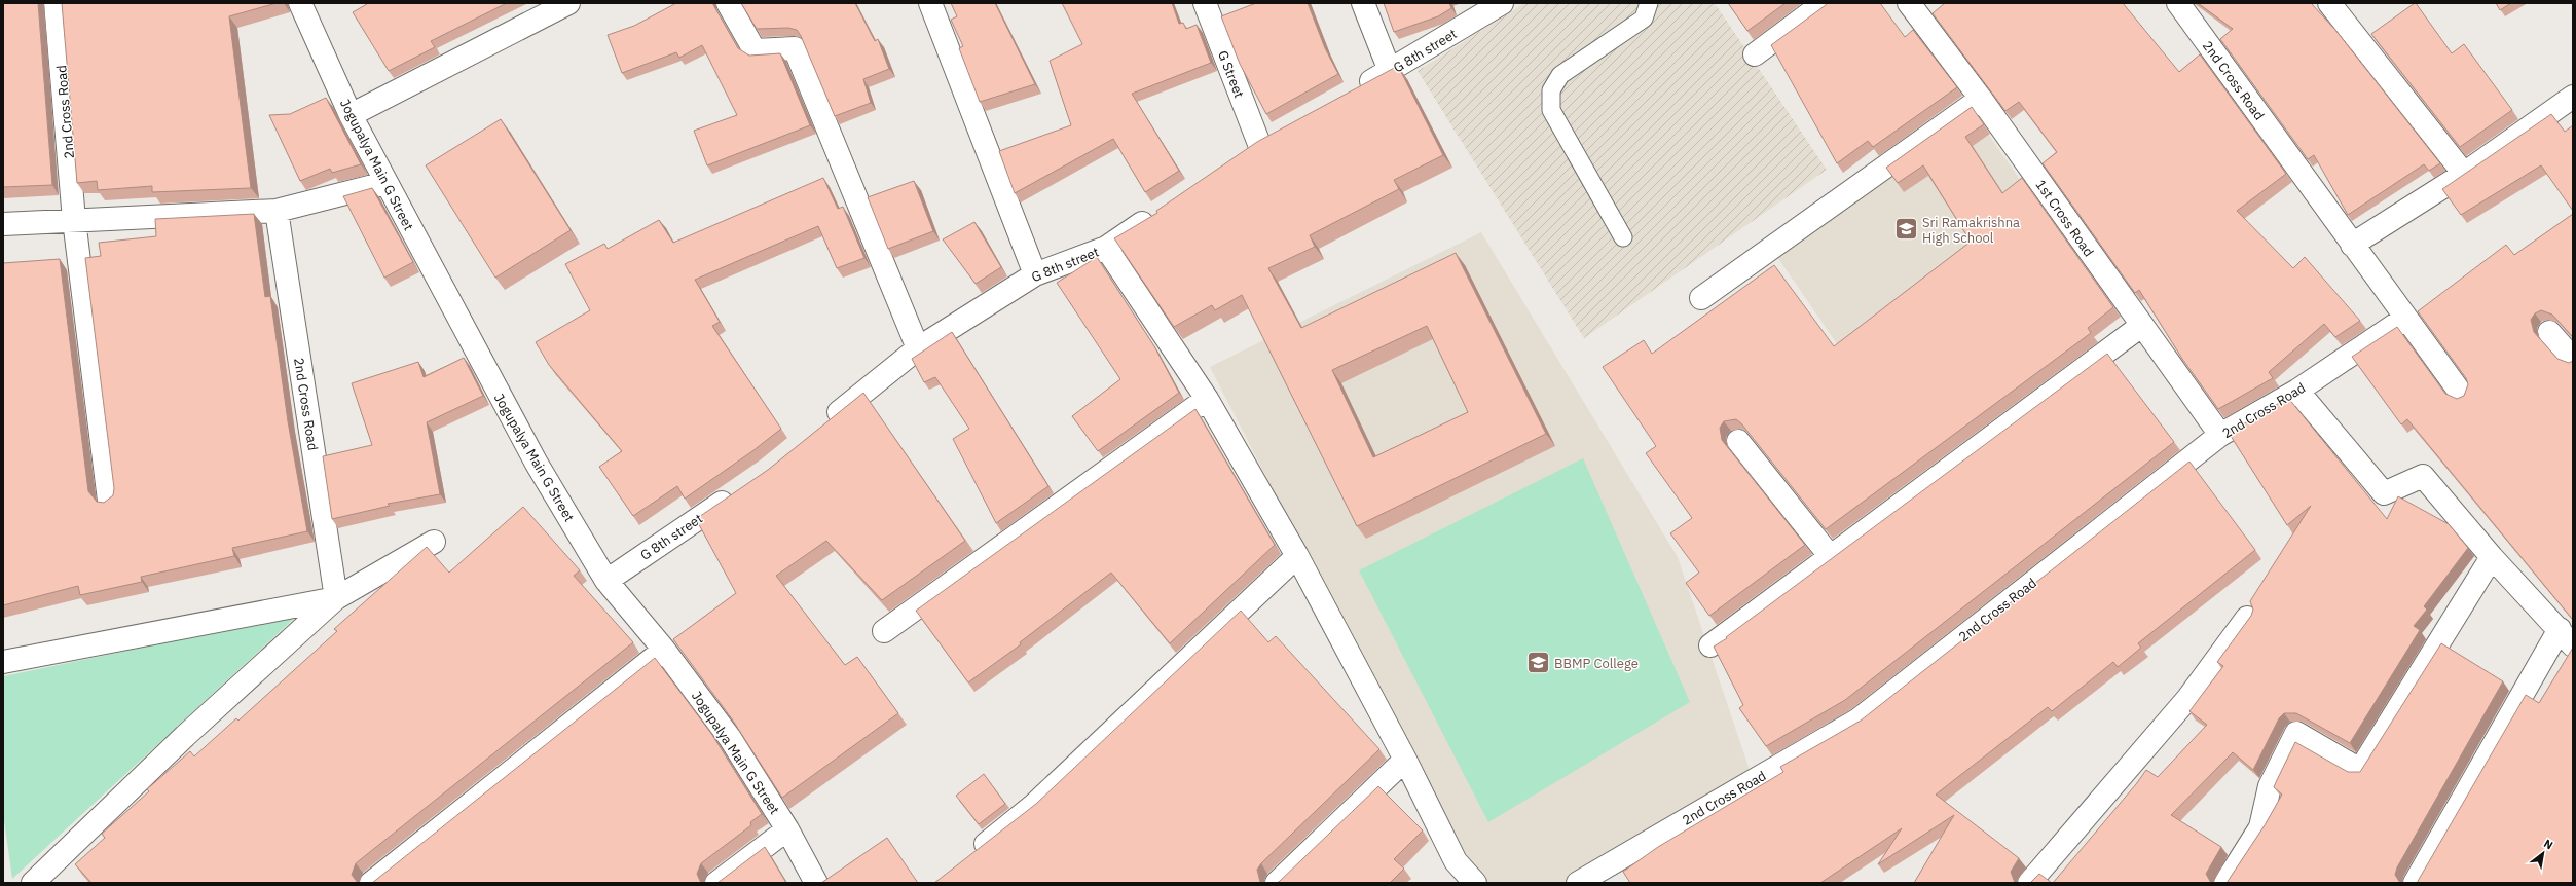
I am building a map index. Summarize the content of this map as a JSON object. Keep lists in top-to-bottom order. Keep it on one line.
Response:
{"streets":{"street":["G 8th street","G Street","2nd Cross Road","Jogupalya Main G Street","1st Cross Road"]},"crossings":[["G 8th street","Jogupalya Main G Street"],["2nd Cross Road","1st Cross Road"]],"places":{"school or university":["Sri Ramakrishna High School","BBMP College"]},"north":"top right"}
